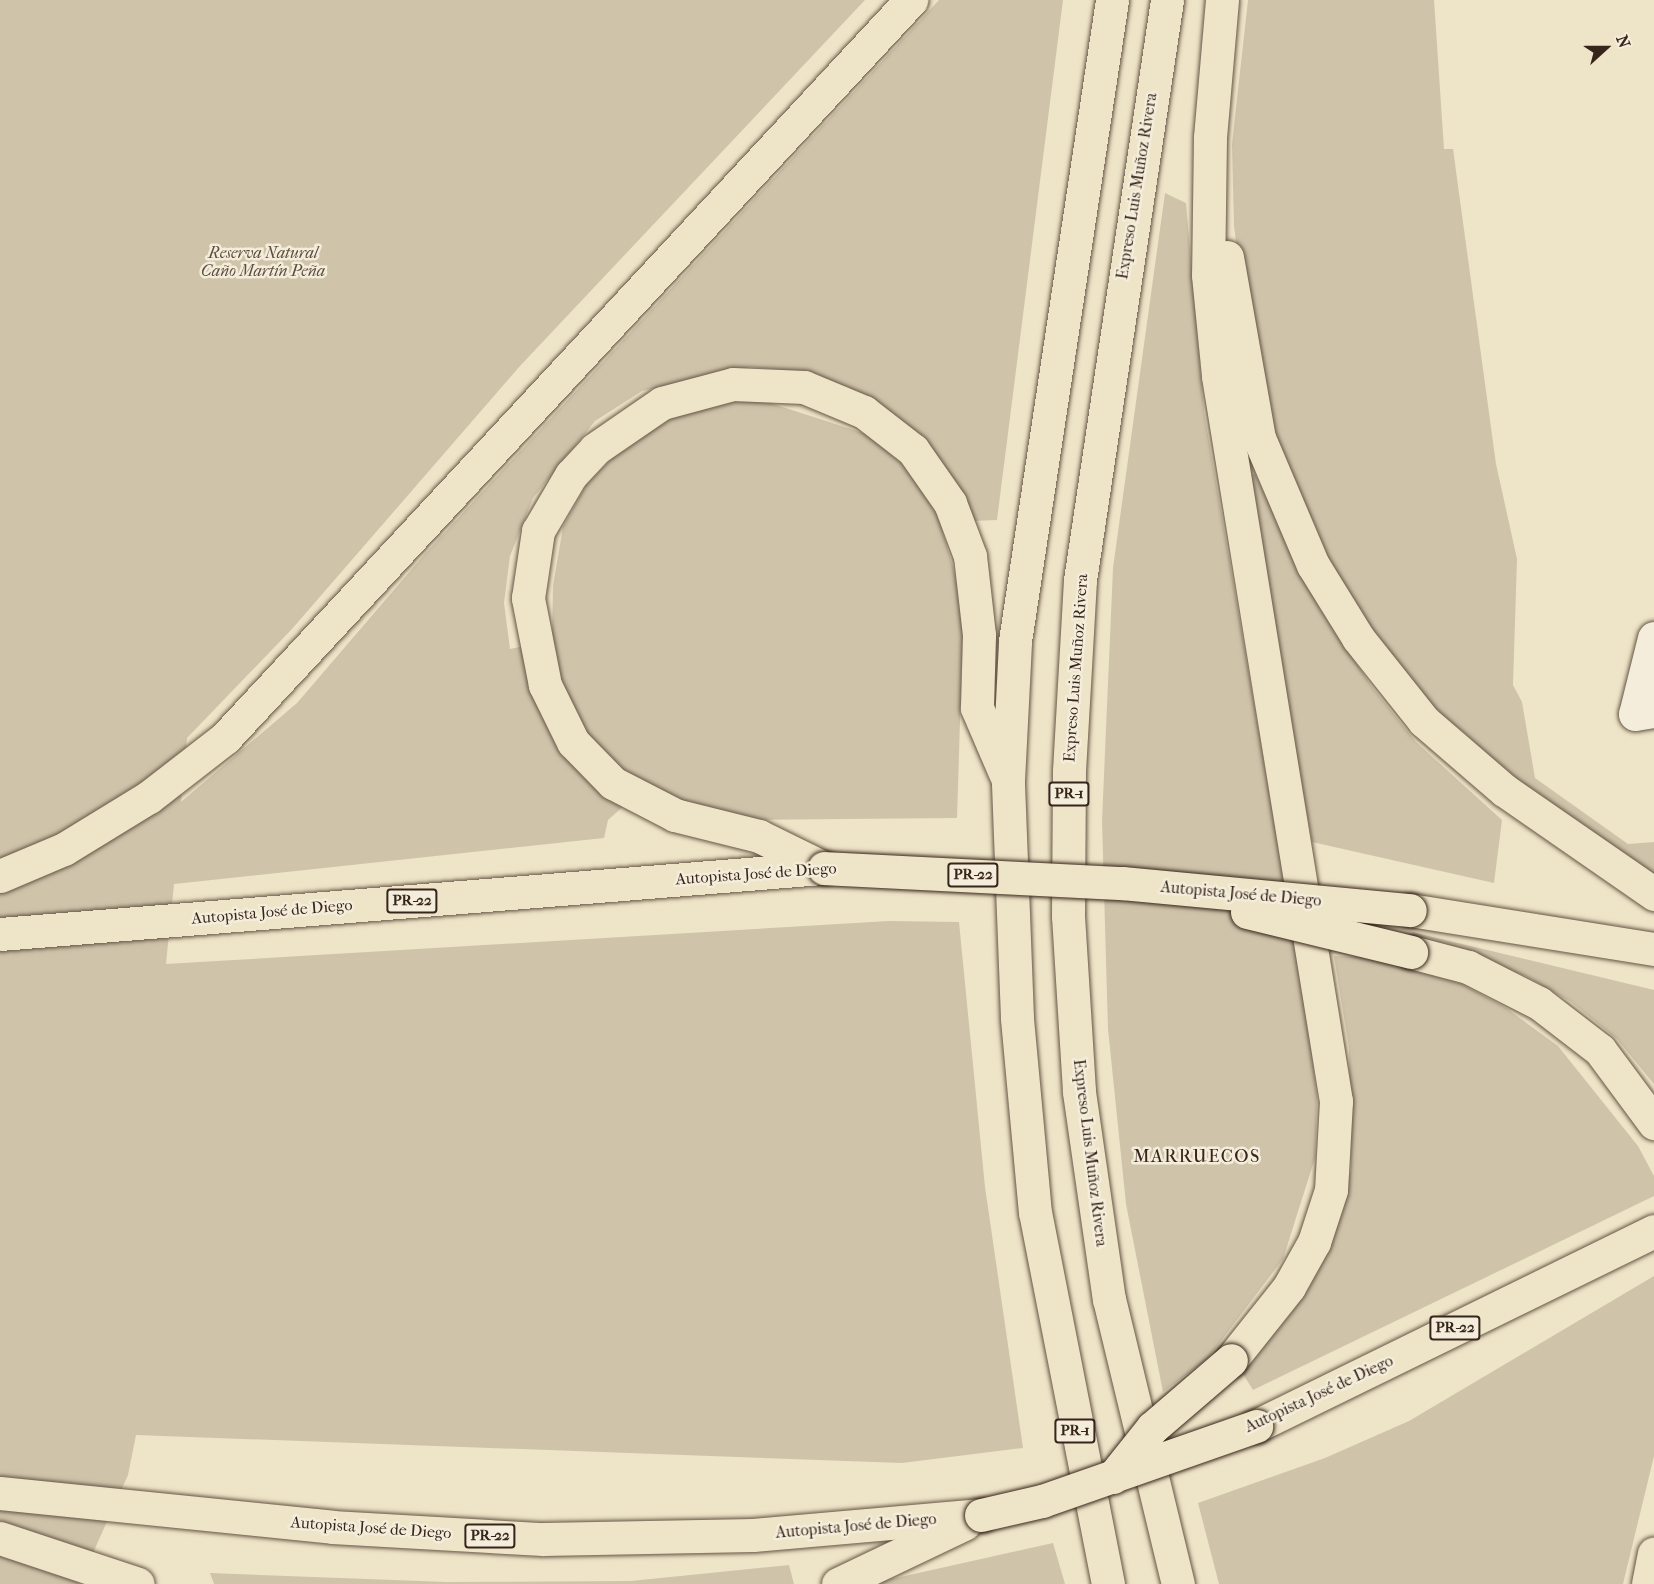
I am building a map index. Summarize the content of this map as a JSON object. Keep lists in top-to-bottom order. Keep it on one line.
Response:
{"streets":{"highway":["Expreso Luis Muñoz Rivera","PR-1","Autopista José de Diego","PR-22"]},"districts":["MARRUECOS"],"parks":["Reserva Natural Caño Martín Peña"],"north":"right"}
